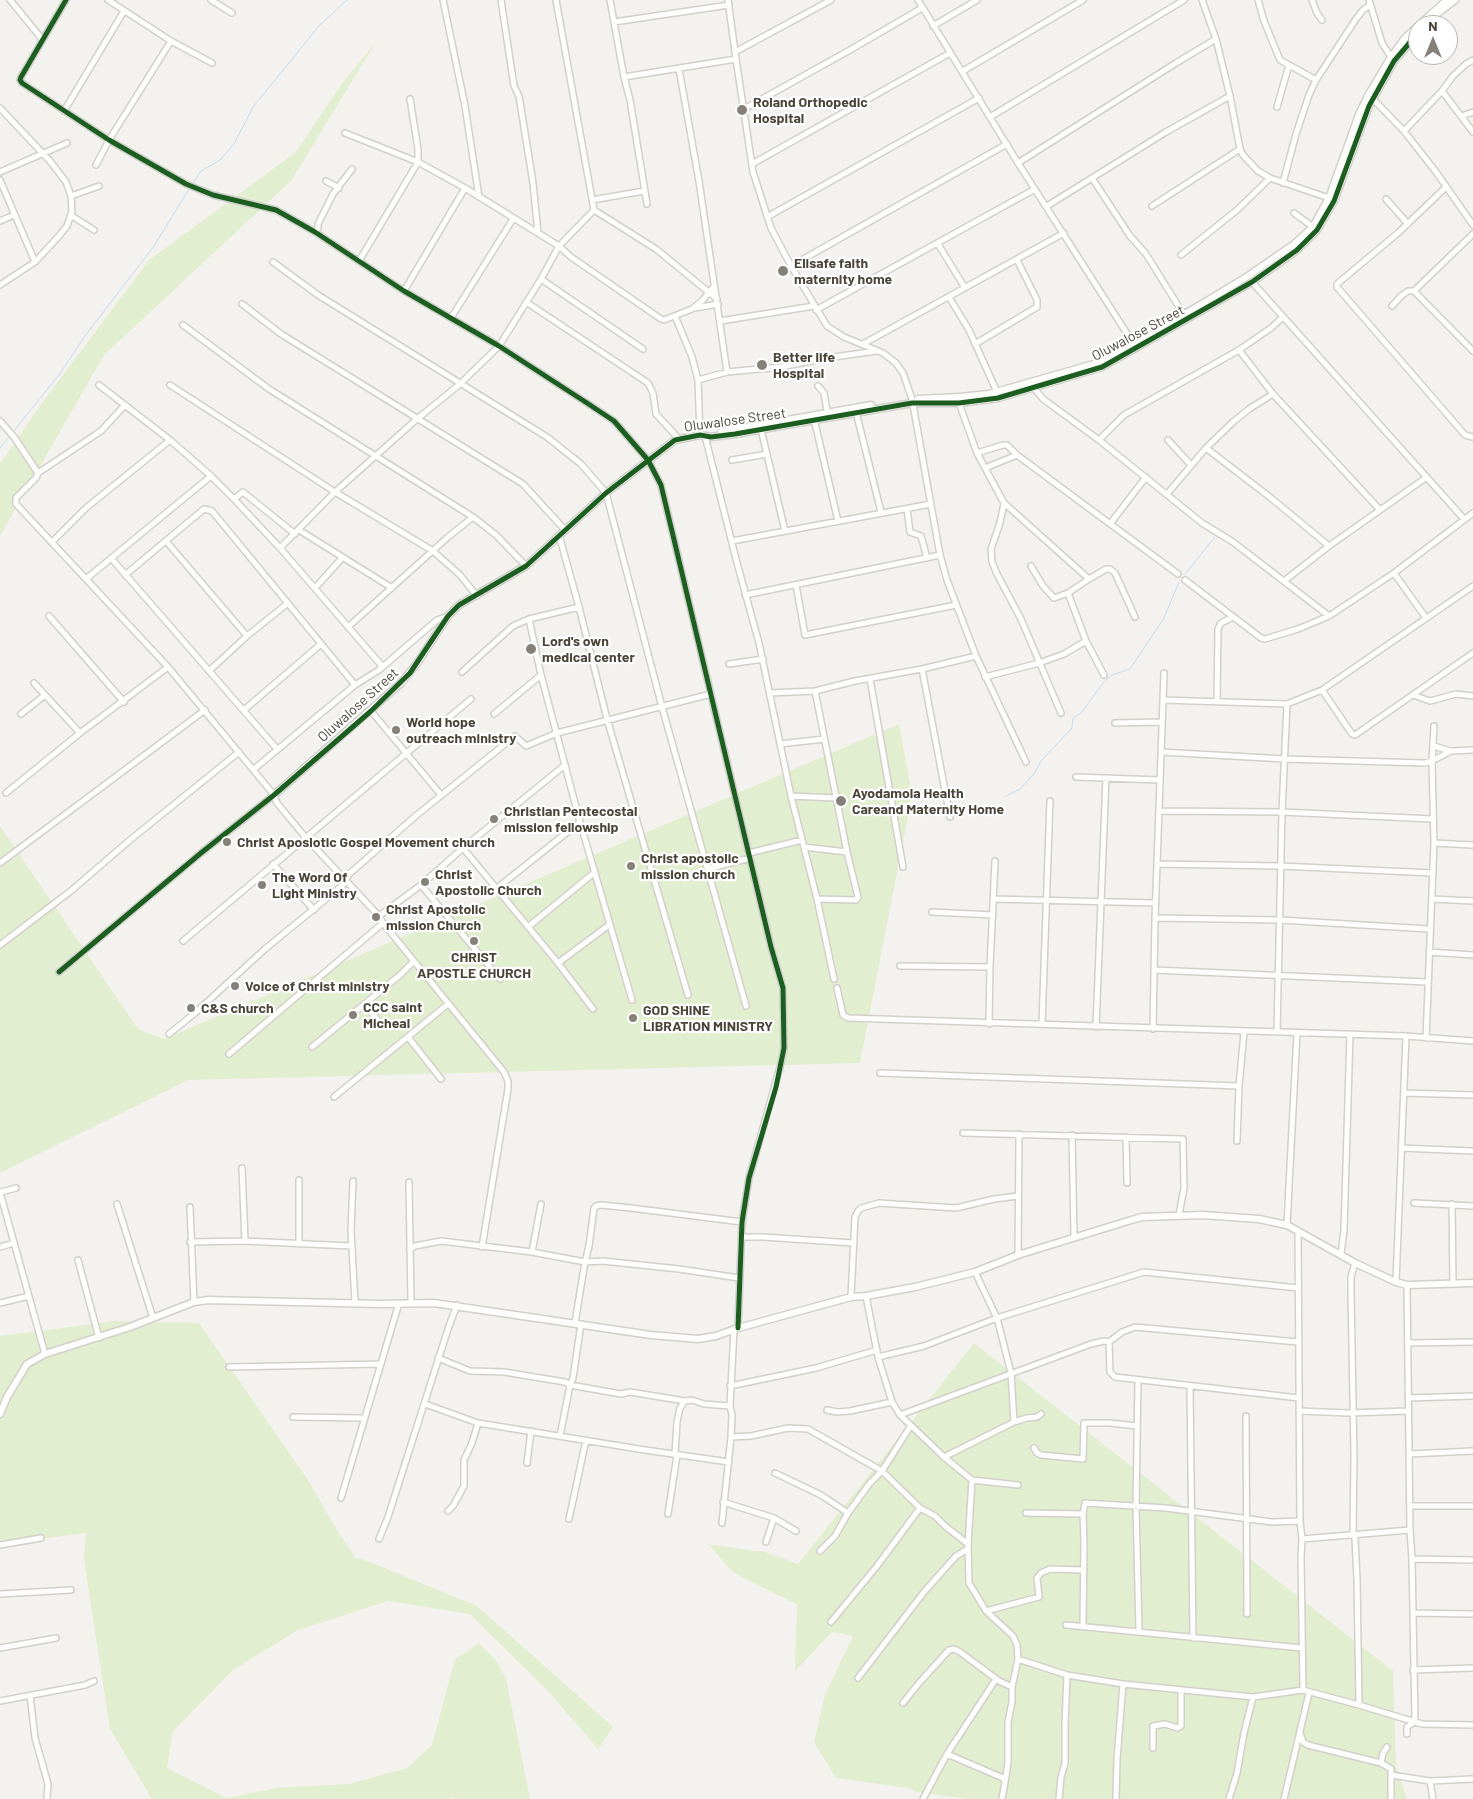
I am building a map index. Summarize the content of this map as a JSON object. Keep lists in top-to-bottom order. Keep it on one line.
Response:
{"streets":{"street":["Oluwalose Street"]},"places":["Roland Orthopedic Hospital","Elisafe faith maternity home","Better life Hospital","Lord's own medical center","World hope outreach ministry","Ayodamola Health Careand Maternity Home","Christian Pentecostal mission fellowship","Christ Aposlotic Gospel Movement church","Christ apostolic mission church","Christ Apostolic Church","The Word Of Light Ministry","Christ Apostolic mission Church","CHRIST APOSTLE CHURCH","Voice of Christ ministry","C&S church","CCC saint Micheal","GOD SHINE LIBRATION MINISTRY"],"north":"top"}
